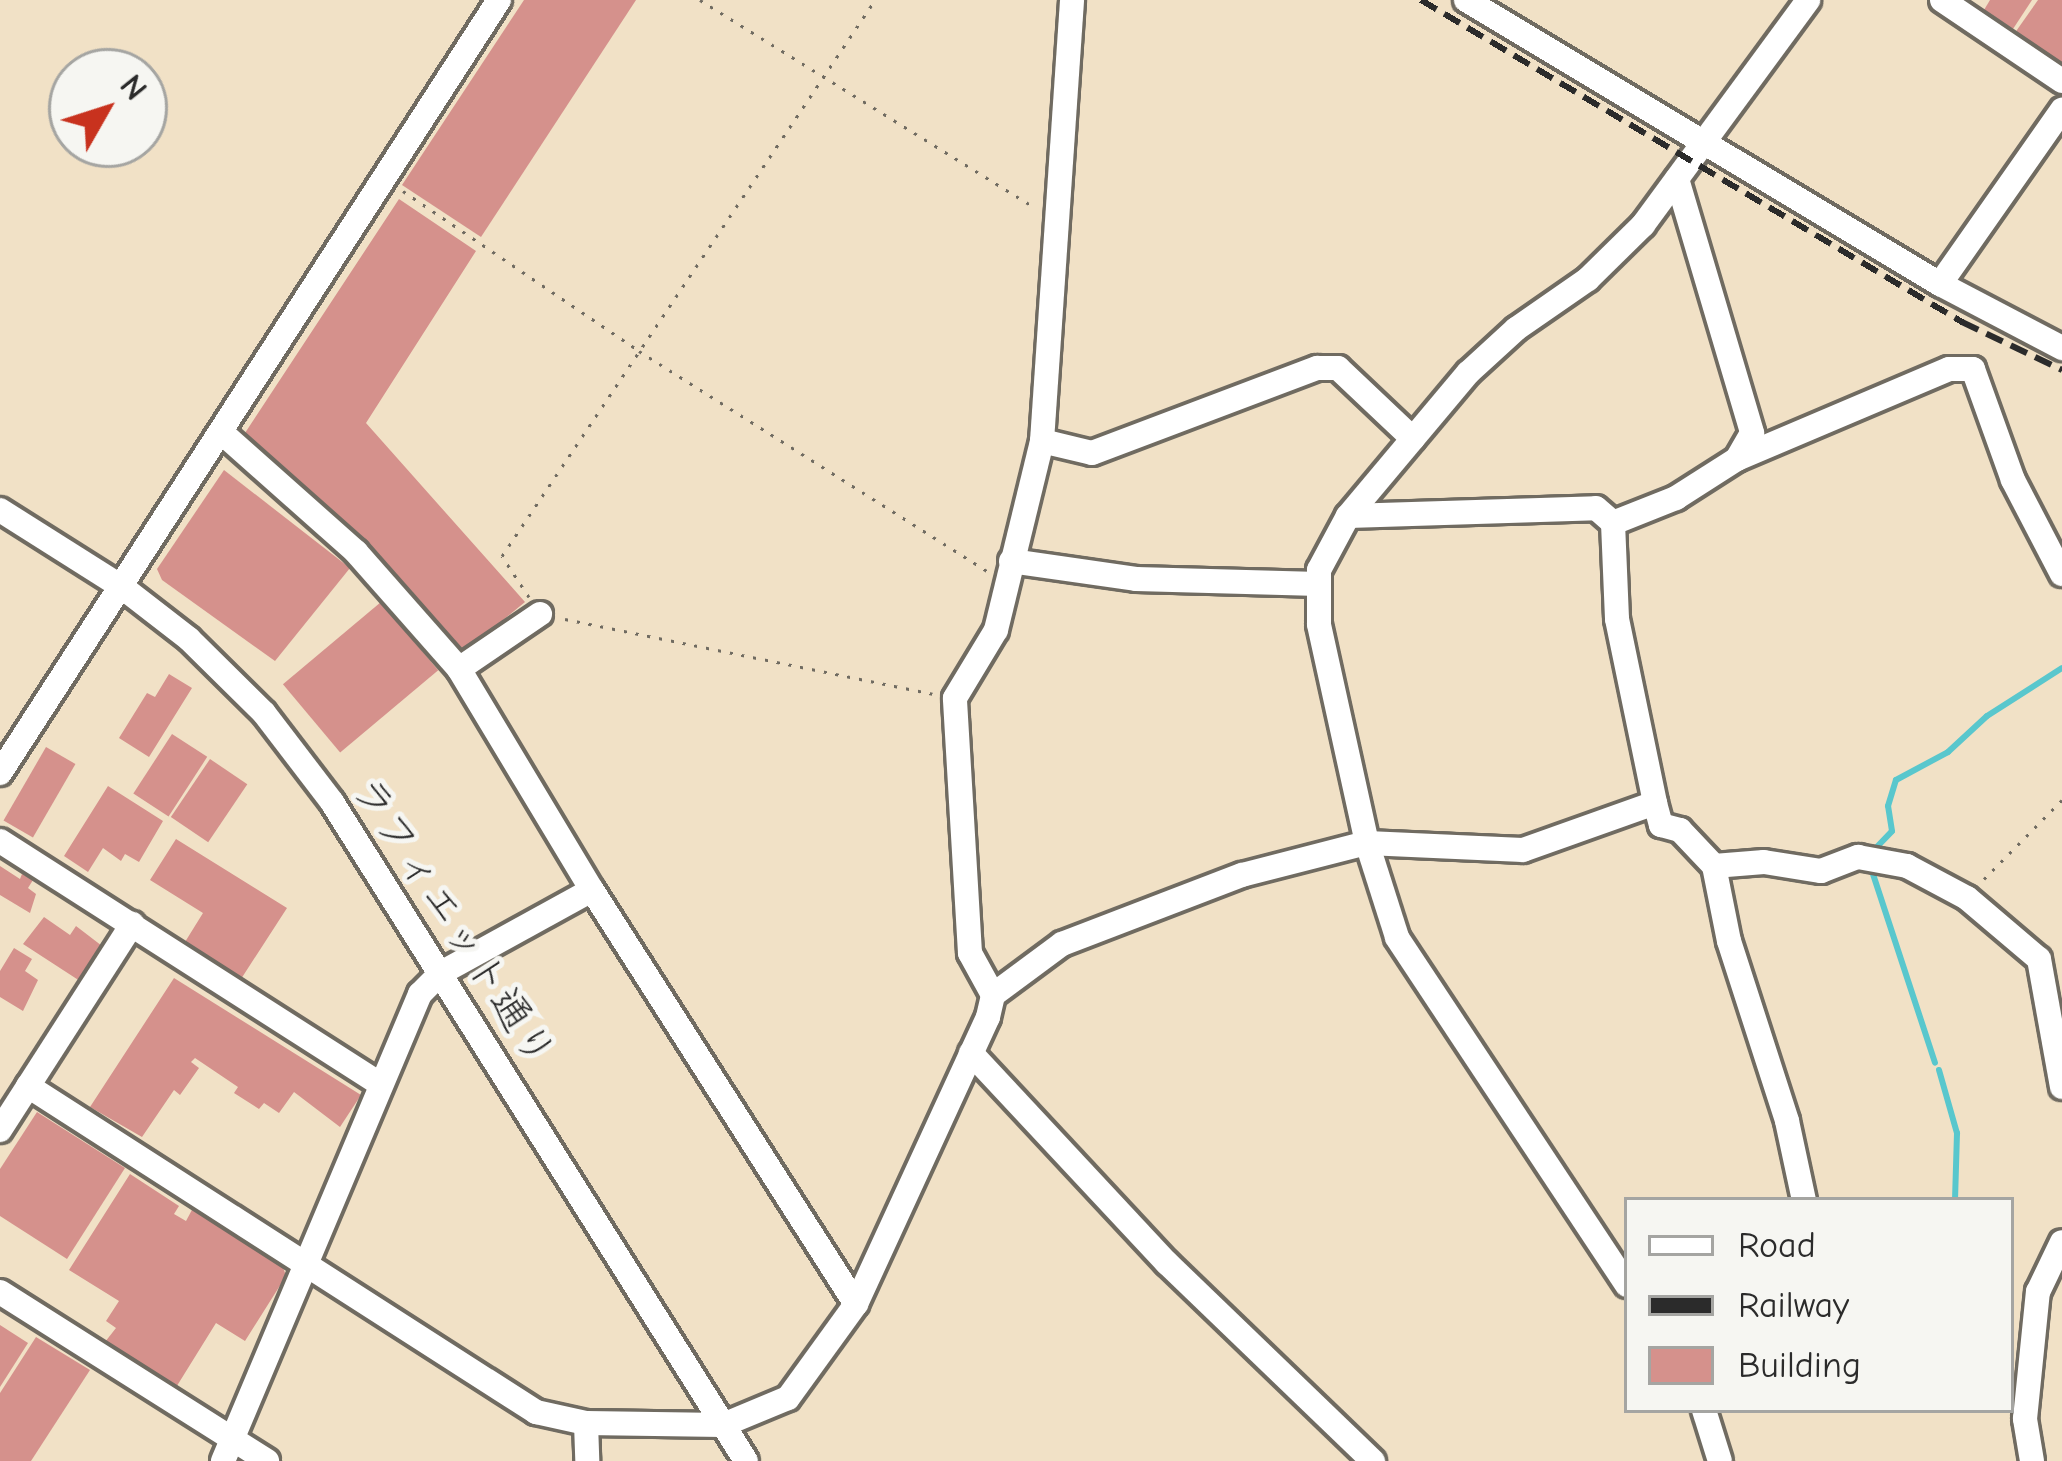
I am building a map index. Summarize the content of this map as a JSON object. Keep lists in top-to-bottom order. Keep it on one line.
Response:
{"streets":{"street":["ラフィエット通り"]},"legend":["Road","Railway","Building"],"north":"top right"}
